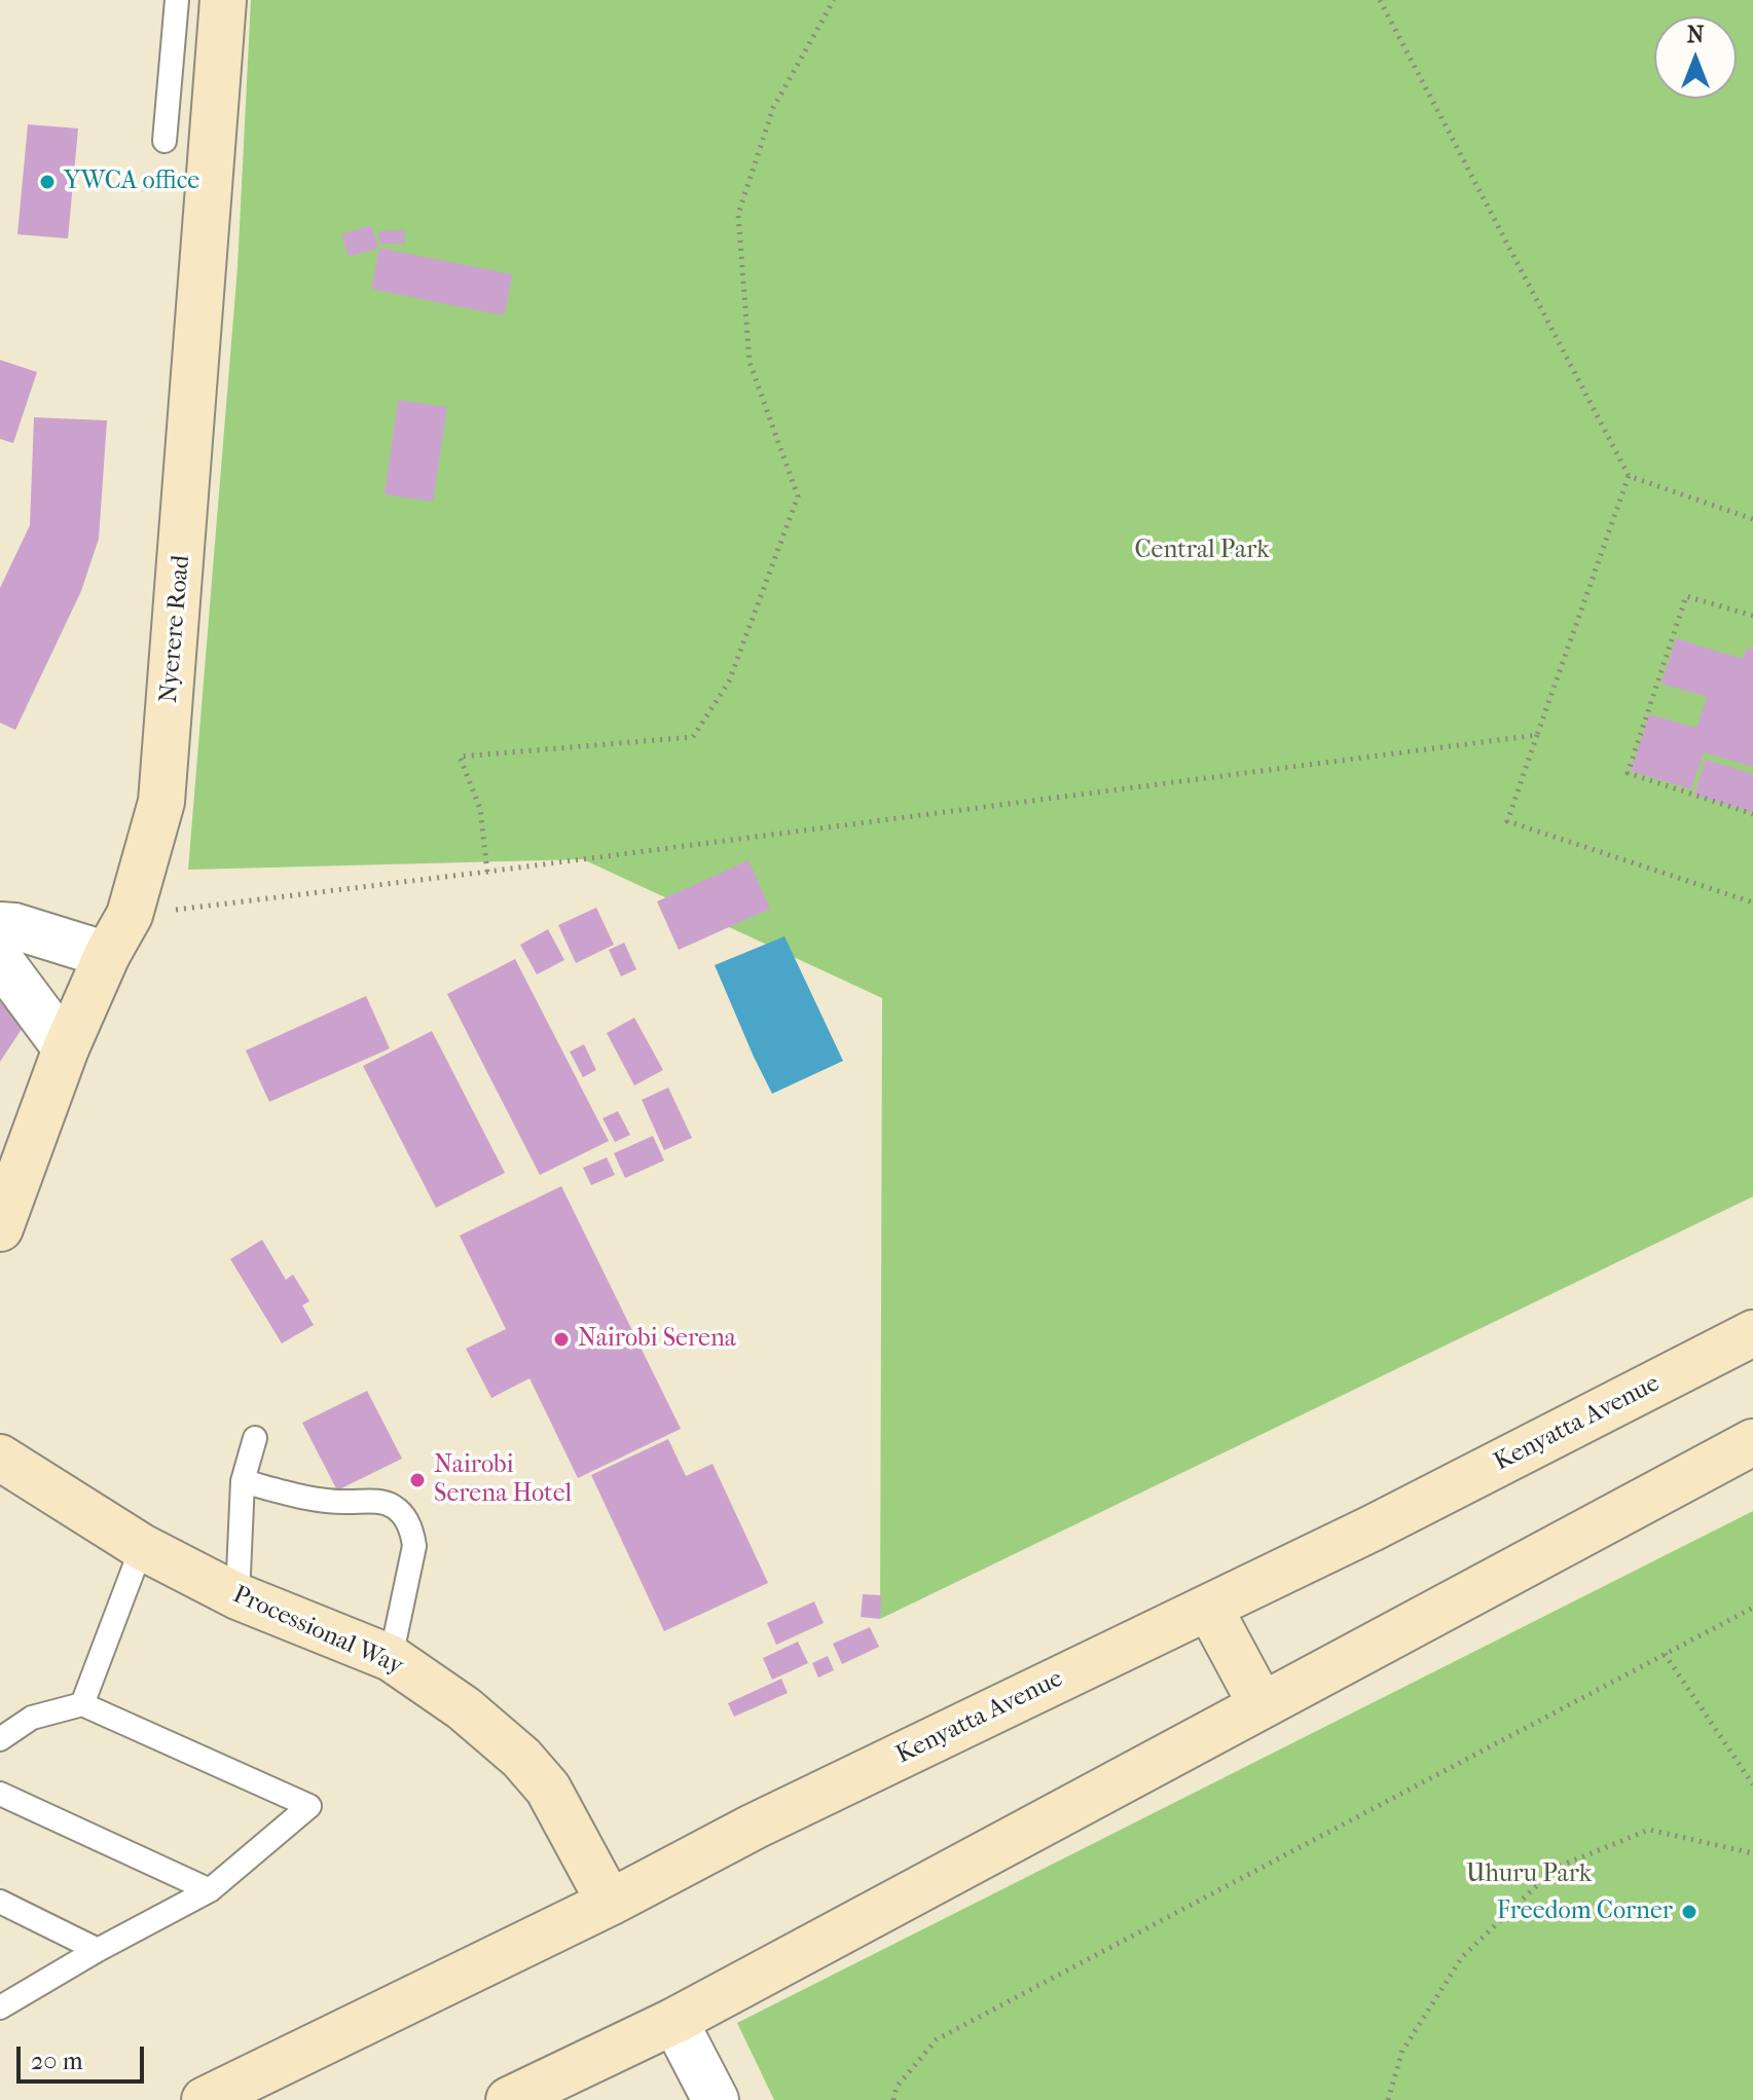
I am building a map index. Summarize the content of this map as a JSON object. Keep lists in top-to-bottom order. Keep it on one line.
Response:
{"streets":{"main road":["Nyerere Road","Kenyatta Avenue","Processional Way"]},"crossings":[["Kenyatta Avenue","Processional Way"]],"parks":["Central Park","Uhuru Park"],"places":["YWCA office","Nairobi Serena","Nairobi Serena Hotel","Freedom Corner"],"scale_bar":"20 m","north":"top"}
